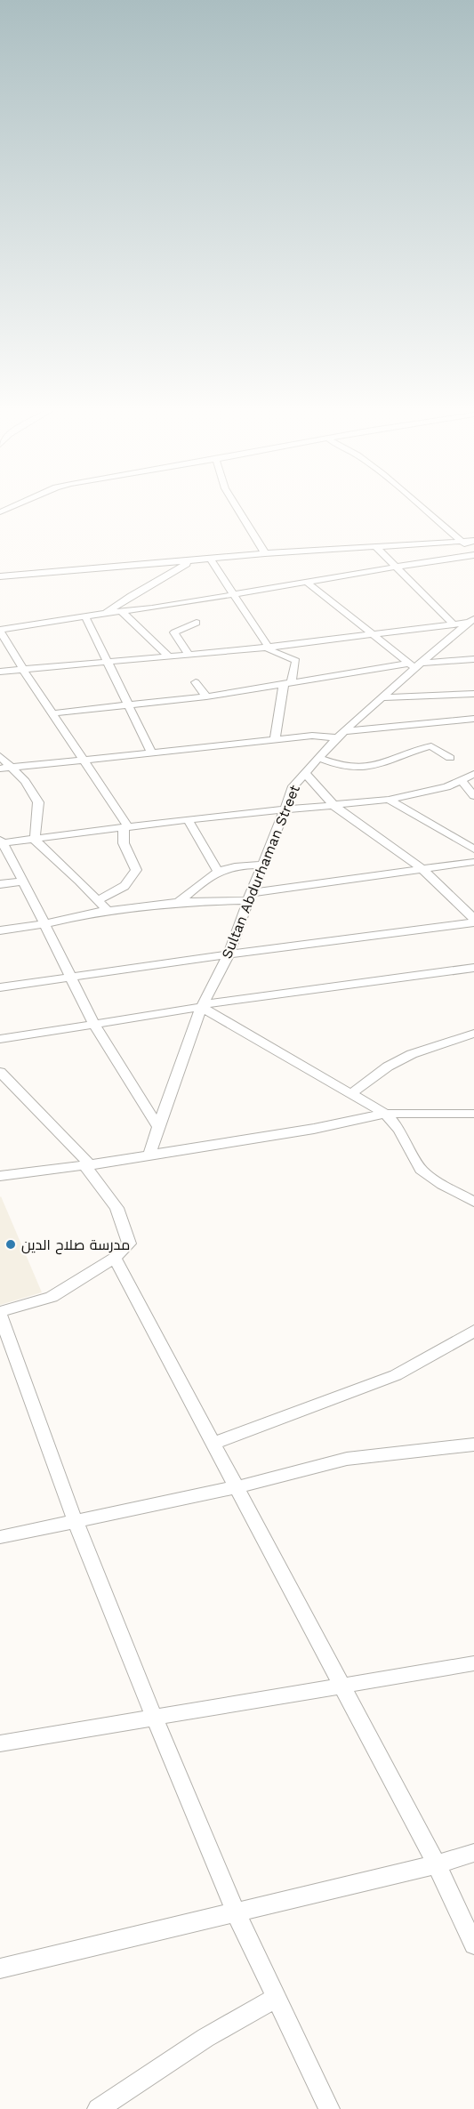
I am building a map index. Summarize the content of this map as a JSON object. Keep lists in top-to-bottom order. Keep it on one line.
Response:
{"streets":{"street":["Sultan Abdurhaman Street"]},"places":["مدرسة صلاح الدين"]}
